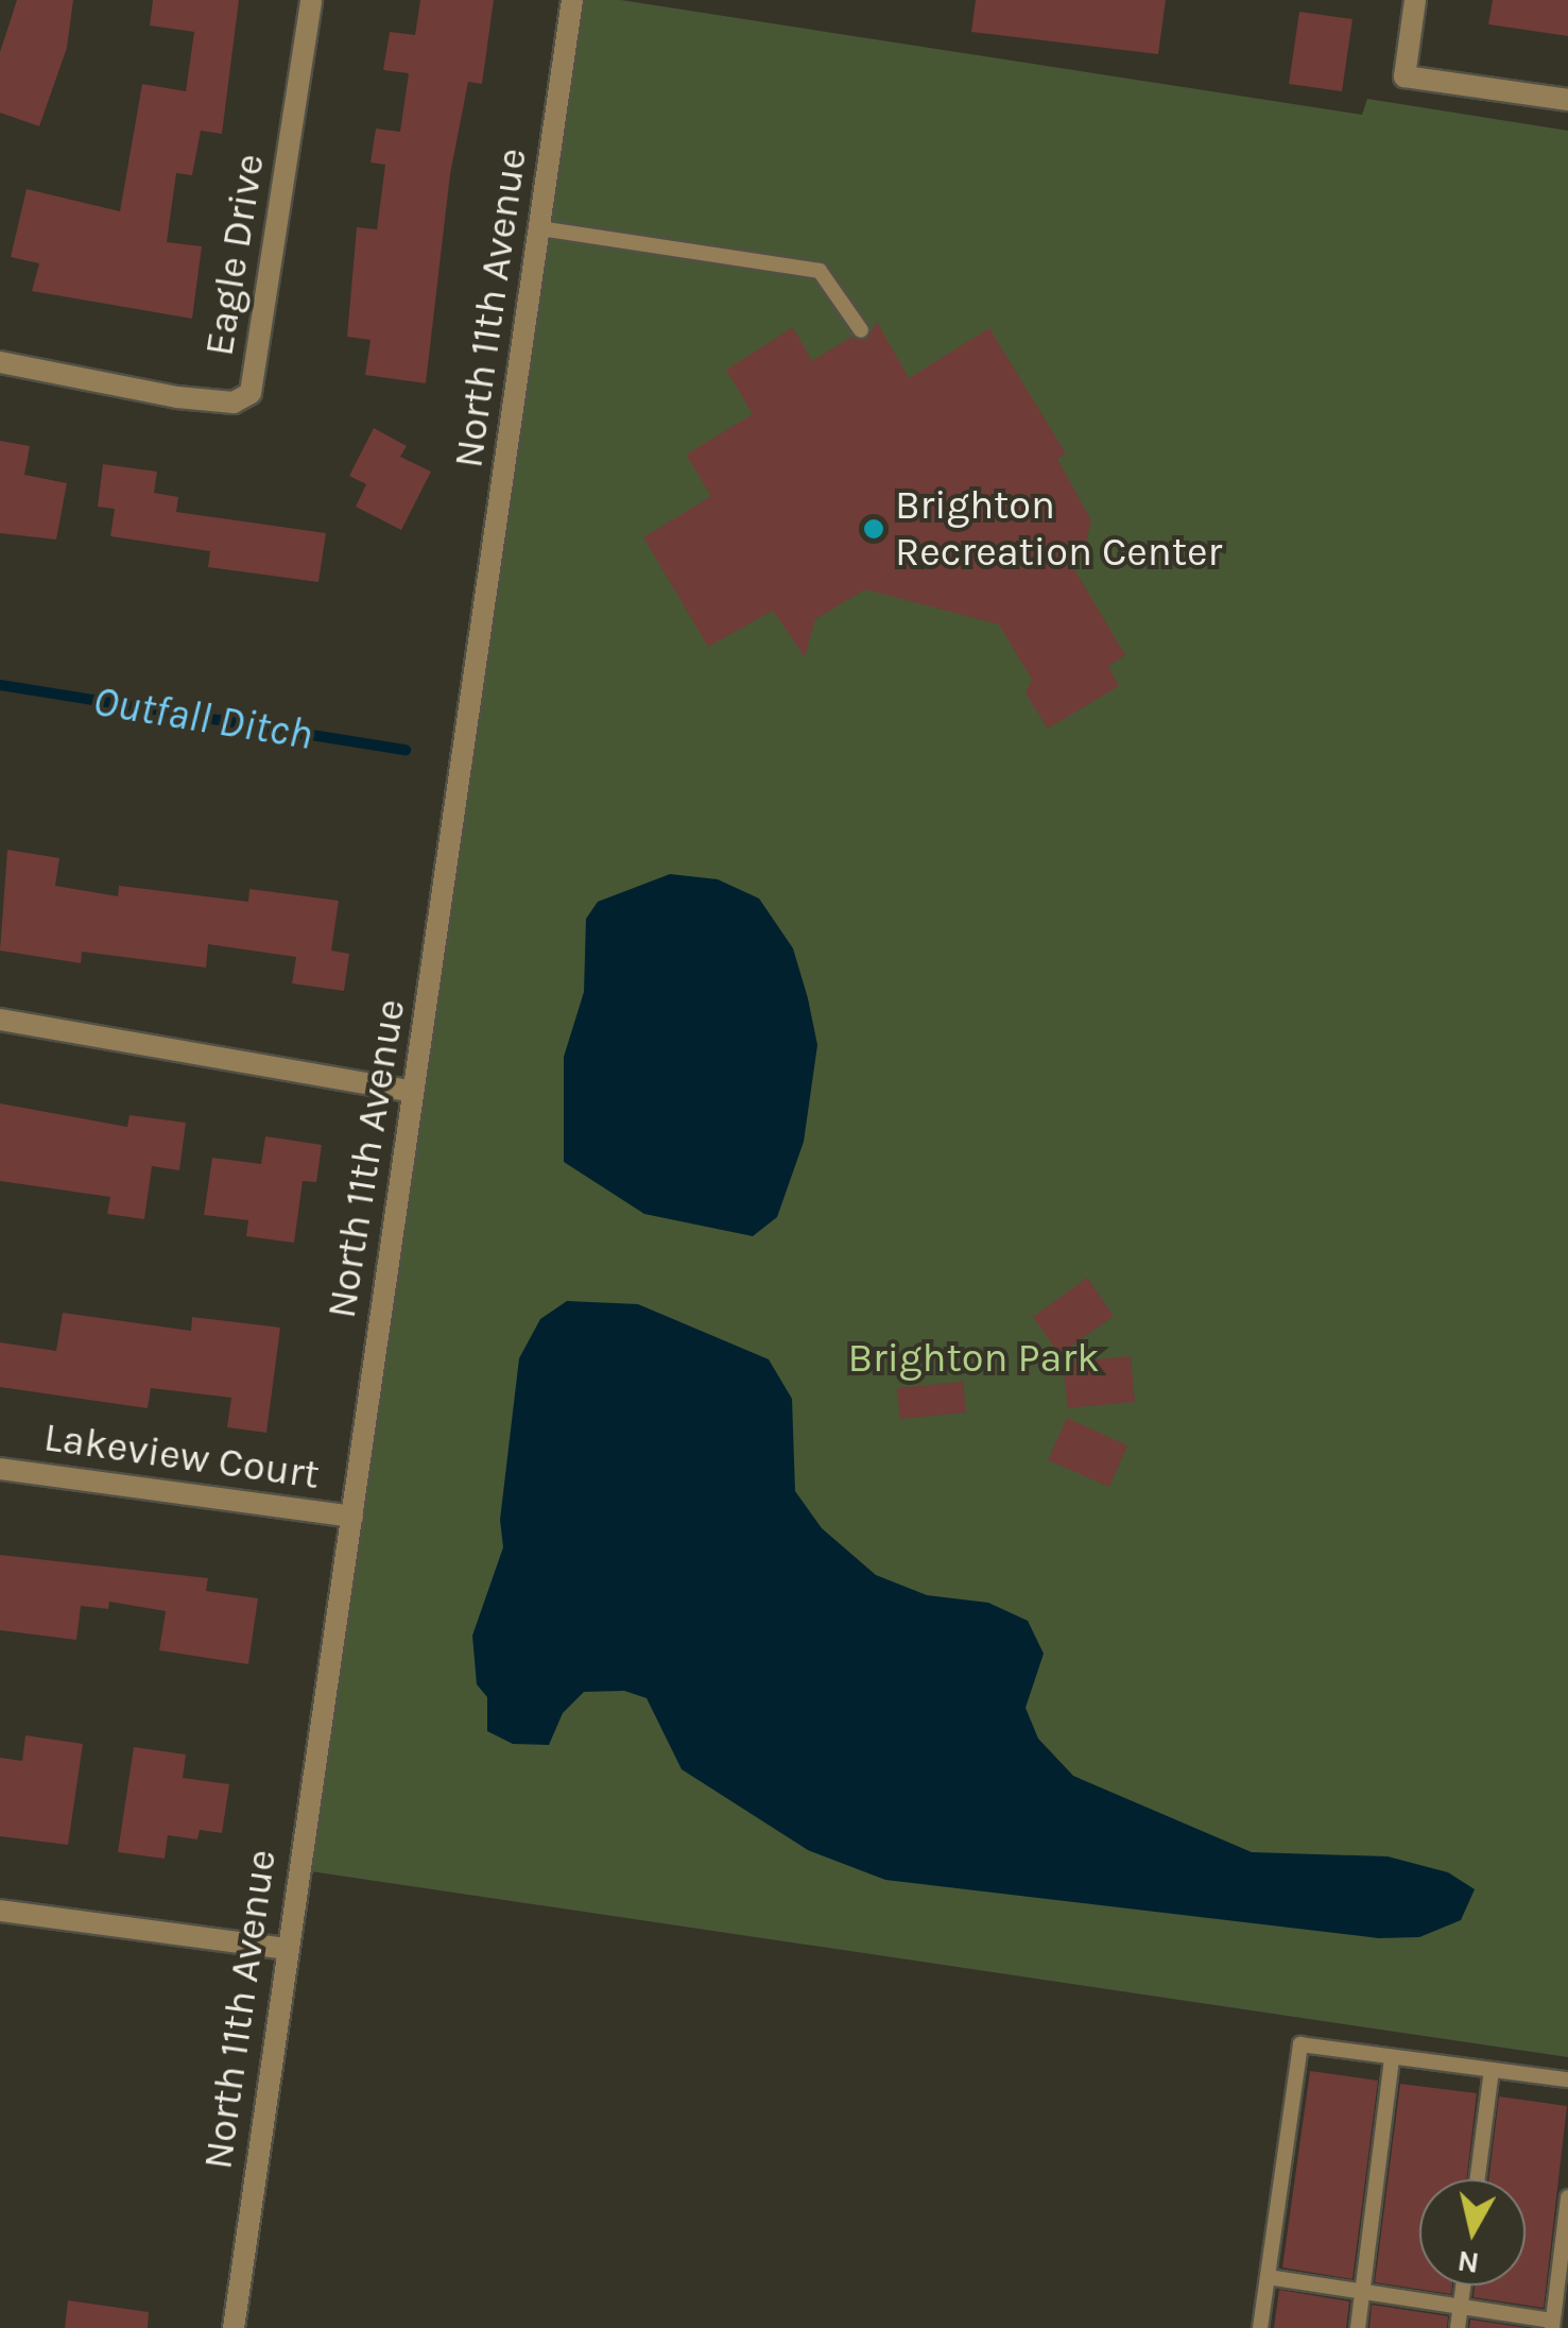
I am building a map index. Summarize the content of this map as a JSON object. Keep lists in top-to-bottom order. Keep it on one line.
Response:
{"streets":{"street":["Eagle Drive","North 11th Avenue","Lakeview Court"]},"crossings":[["North 11th Avenue","Lakeview Court"]],"water":["Outfall Ditch"],"parks":["Brighton Park"],"places":["Brighton Recreation Center"],"north":"bottom"}
